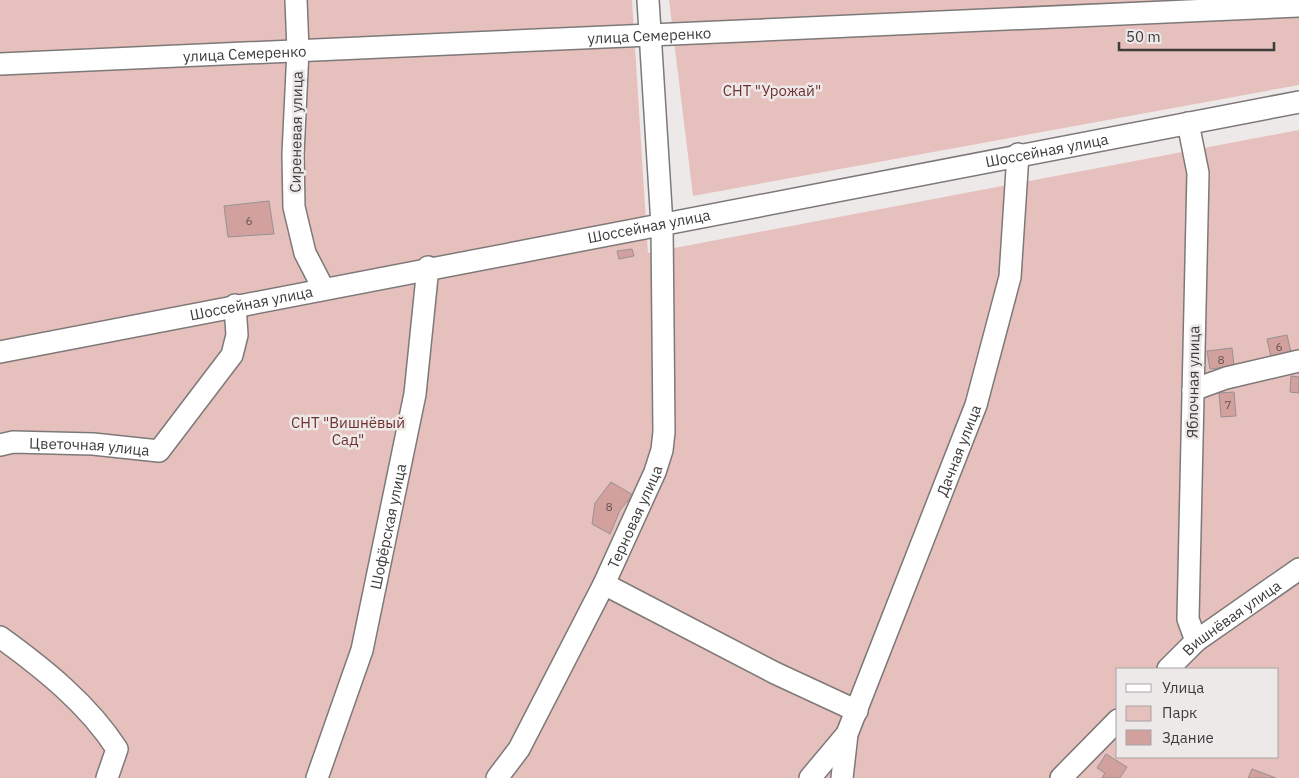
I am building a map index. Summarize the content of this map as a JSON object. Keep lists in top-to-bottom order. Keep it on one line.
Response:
{"streets":{"street":["улица Семеренко","Сиреневая улица","Шоссейная улица","Яблочная улица","Цветочная улица","Дачная улица","Терновая улица","Шофёрская улица","Вишнёвая улица"]},"crossings":[["улица Семеренко","Сиреневая улица"],["улица Семеренко","Терновая улица"],["Сиреневая улица","Шоссейная улица"],["Шоссейная улица","Яблочная улица"],["Шоссейная улица","Цветочная улица"],["Шоссейная улица","Дачная улица"],["Шоссейная улица","Терновая улица"],["Шоссейная улица","Шофёрская улица"],["Яблочная улица","Вишнёвая улица"]],"parks":["СНТ \"Урожай\"","СНТ \"Вишнёвый Сад\""],"house_numbers":["6","6","8","7","8"],"legend":["Улица","Парк","Здание"],"scale_bar":"50 m"}
